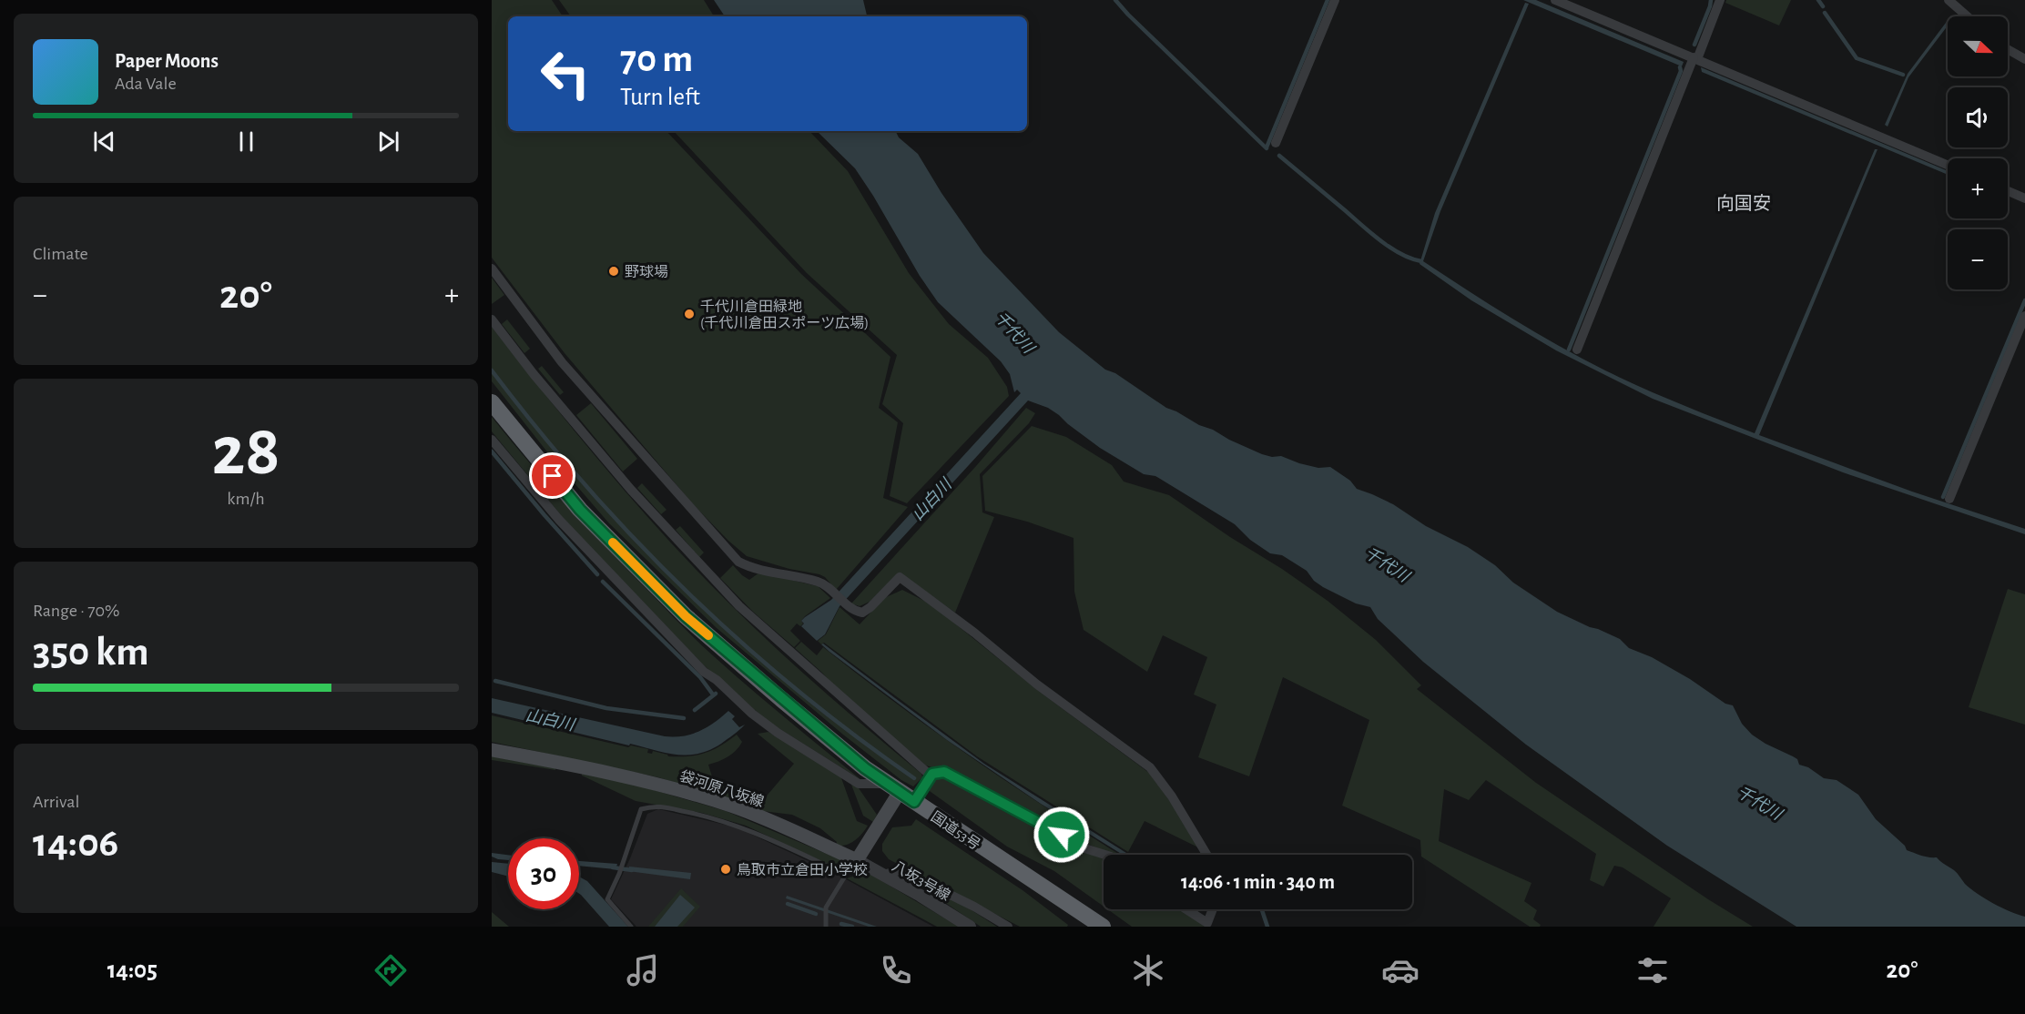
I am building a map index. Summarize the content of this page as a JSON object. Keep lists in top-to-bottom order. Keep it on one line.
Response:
{"streets":{"highway":["国道53号"],"main road":["袋河原八坂線"],"street":["八坂3号線"]},"crossings":[["袋河原八坂線","八坂3号線"]],"districts":["向国安"],"water":["千代川","山白川"],"places":["野球場","千代川倉田緑地 (千代川倉田スポーツ広場)","鳥取市立倉田小学校"],"north":"right","page":{"map_buttons":["+","−"],"turn":["70 m","Turn left"],"song":["Paper Moons","Ada Vale"],"tile":["Climate",["28","km/h"],["Range · 70%","350 km"],["Arrival","14:06"]],"heat":["−","20°","+"],"limit":"30","trip":"14:06 · 1 min · 340 m","tabs":["14:05","20°"]}}
